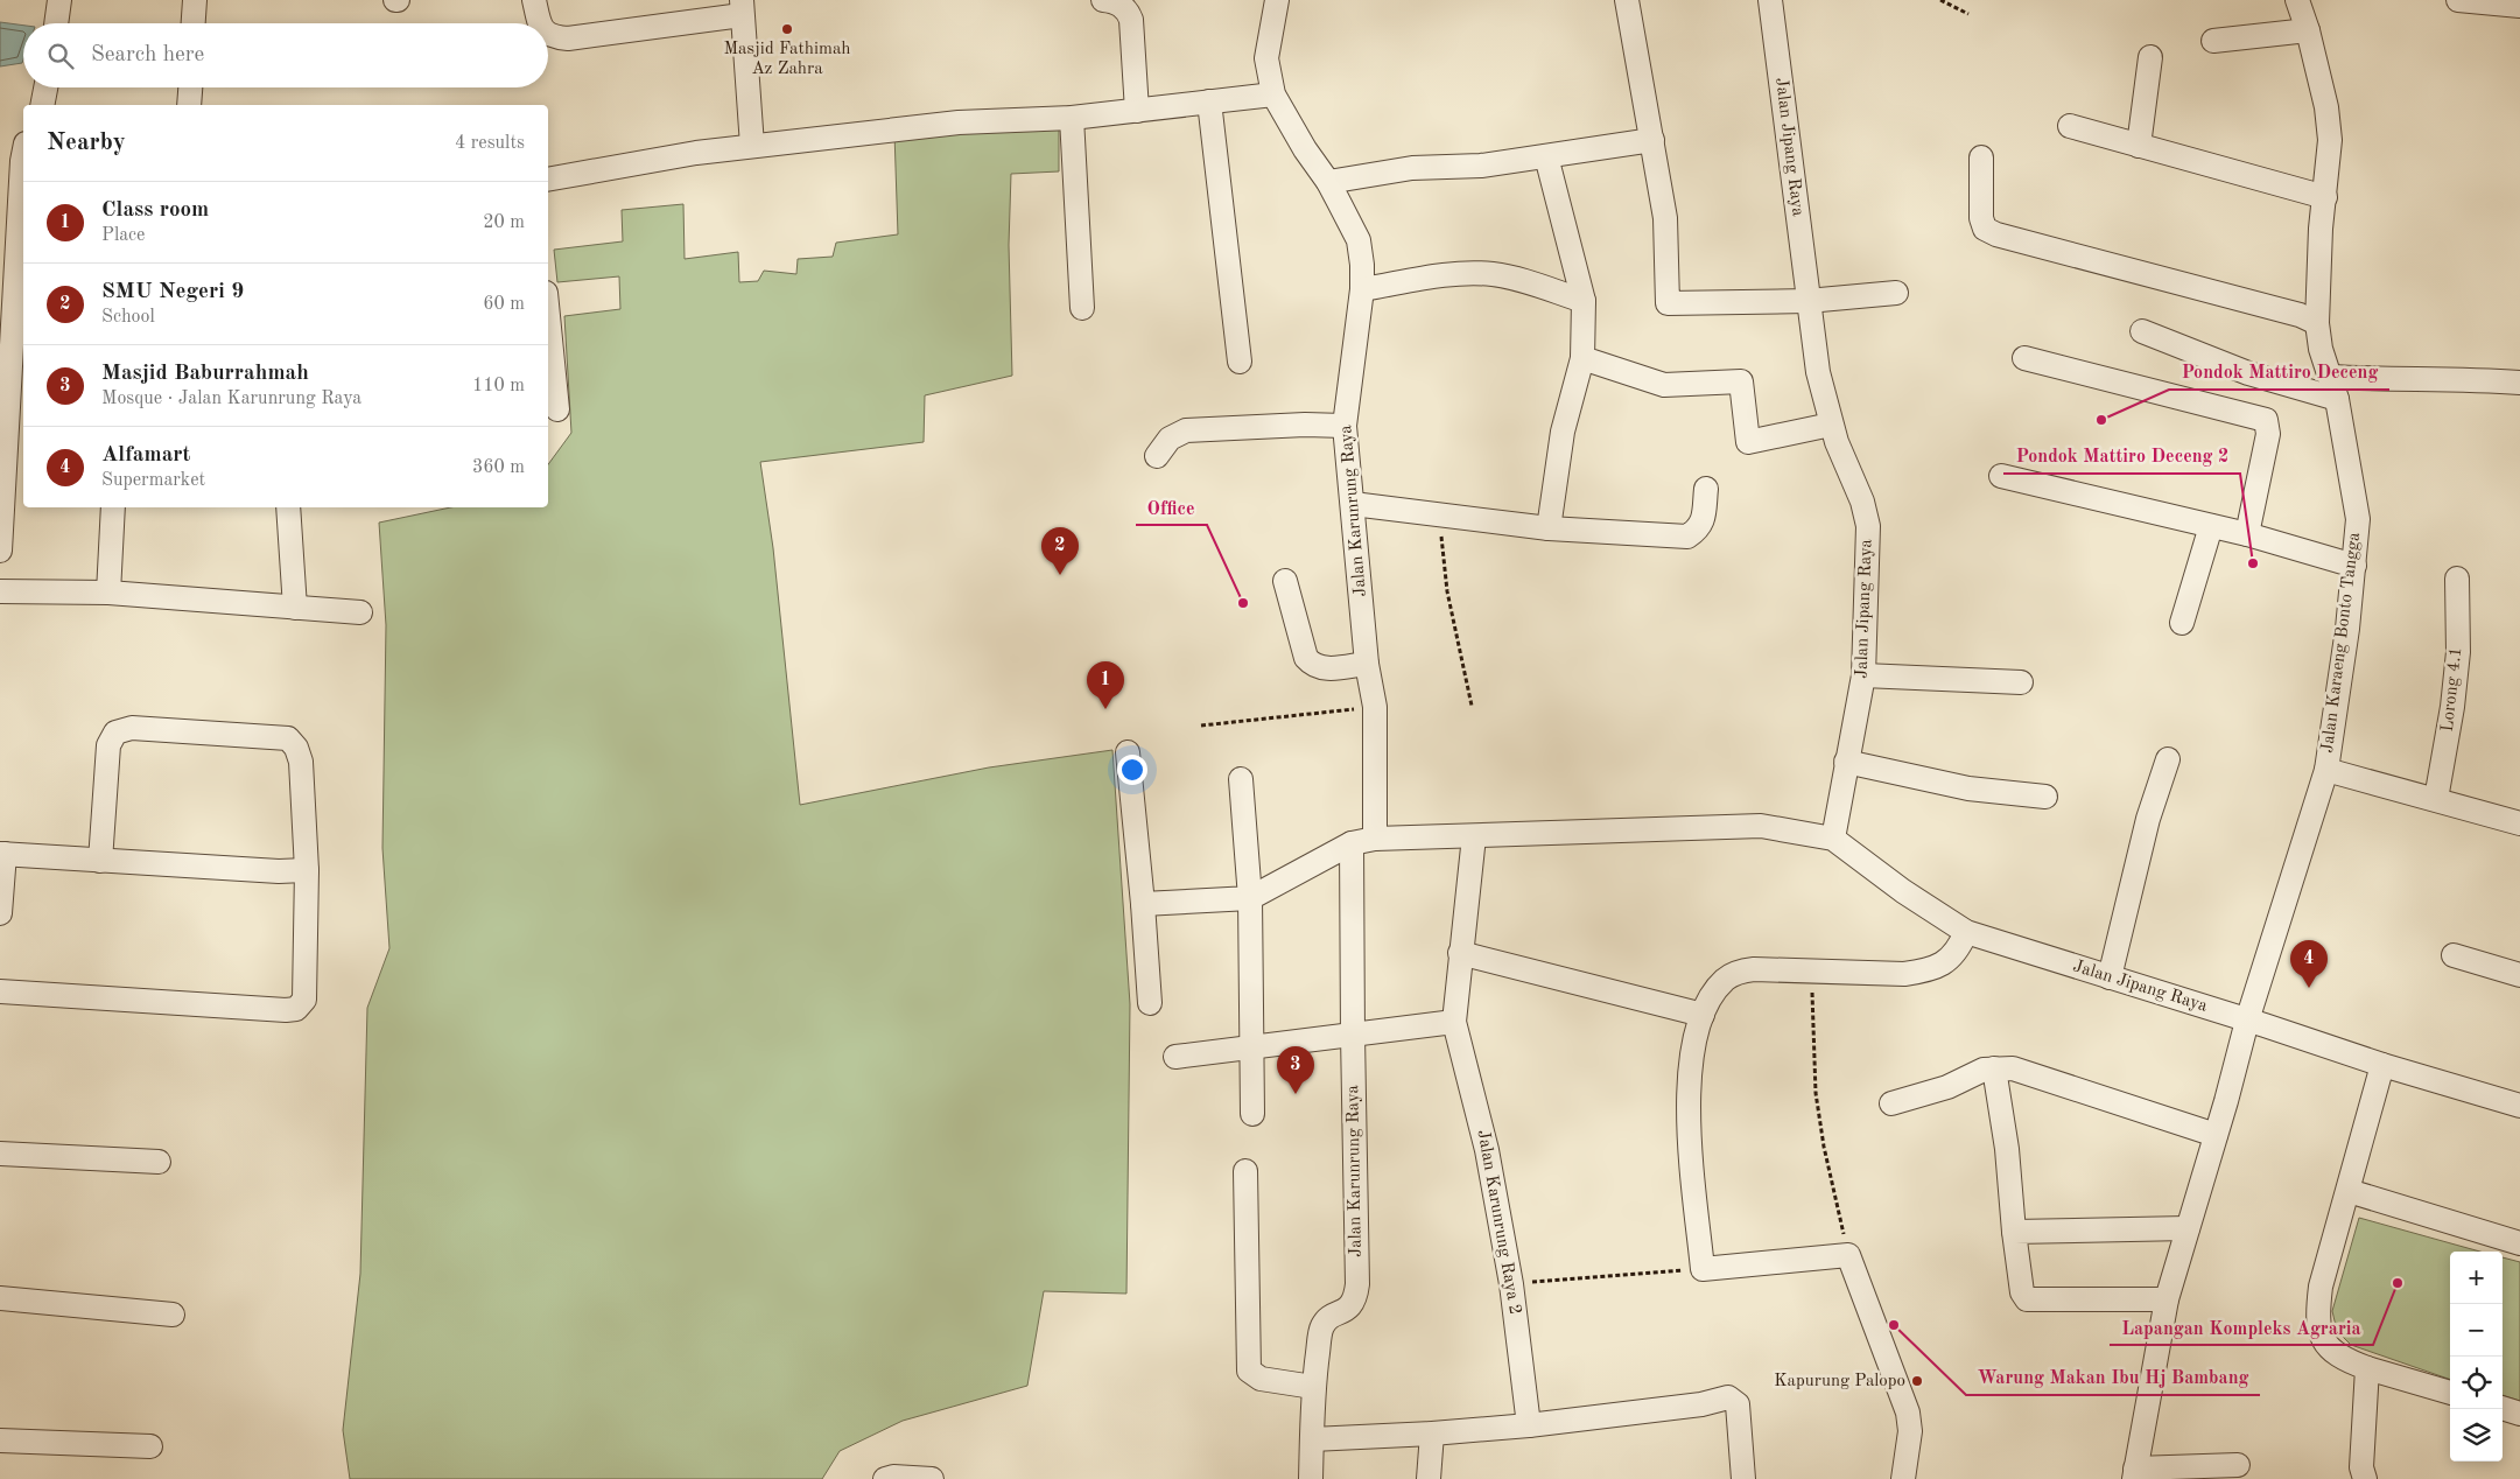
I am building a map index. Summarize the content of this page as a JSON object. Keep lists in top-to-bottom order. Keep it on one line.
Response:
{"streets":{"street":["Jalan Jipang Raya","Jalan Karunrung Raya","Jalan Karaeng Bonto Tangga","Lorong 4.1","Jalan Karunrung Raya 2"]},"crossings":[["Jalan Jipang Raya","Jalan Karaeng Bonto Tangga"]],"places":["Masjid Fathimah Az Zahra","Pondok Mattiro Deceng","Pondok Mattiro Deceng 2","Office","Lapangan Kompleks Agraria","Warung Makan Ibu Hj Bambang","Kapurung Palopo"],"page":{"search":"Search here","heading":["Nearby","4 results"],"list":[{"mark":"1","name":"Class room","note":"Place","value":"20 m"},{"mark":"2","name":"SMU Negeri 9","note":"School","value":"60 m"},{"mark":"3","name":"Masjid Baburrahmah","note":"Mosque · Jalan Karunrung Raya","value":"110 m"},{"mark":"4","name":"Alfamart","note":"Supermarket","value":"360 m"}],"pins":["2","1","4","3"],"map_buttons":["+","−"]}}
